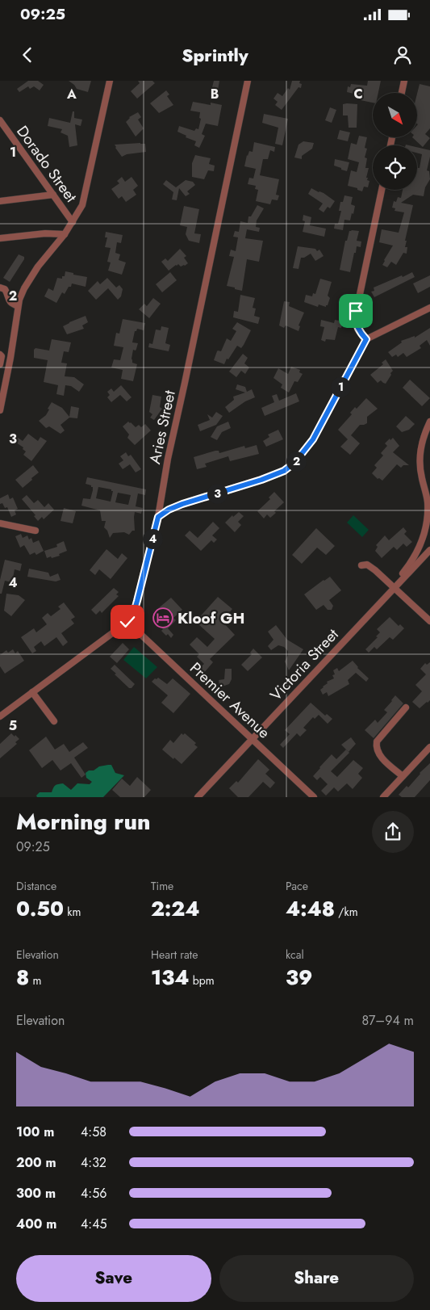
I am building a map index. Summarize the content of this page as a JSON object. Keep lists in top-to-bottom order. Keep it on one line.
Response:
{"streets":{"street":["Dorado Street","Aries Street","Victoria Street","Premier Avenue"]},"crossings":[["Aries Street","Premier Avenue"],["Victoria Street","Premier Avenue"]],"places":{"hotel":["Kloof GH"]},"north":"bottom right","page":{"status":"09:25","header":"Sprintly","pins":["1","2","3","4"],"heading":["Morning run","09:25"],"stats":[["Distance","0.50 km"],["Time","2:24"],["Pace","4:48 /km"],["Elevation","8 m"],["Heart rate","134 bpm"],["kcal","39"]],"chart":["Elevation","87–94 m"],"list":[{"name":"100 m","note":"4:58"},{"name":"200 m","note":"4:32"},{"name":"300 m","note":"4:56"},{"name":"400 m","note":"4:45"}],"buttons":["Save","Share"]},"grid":{"columns":["A","B","C"],"rows":["1","2","3","4","5"]}}
